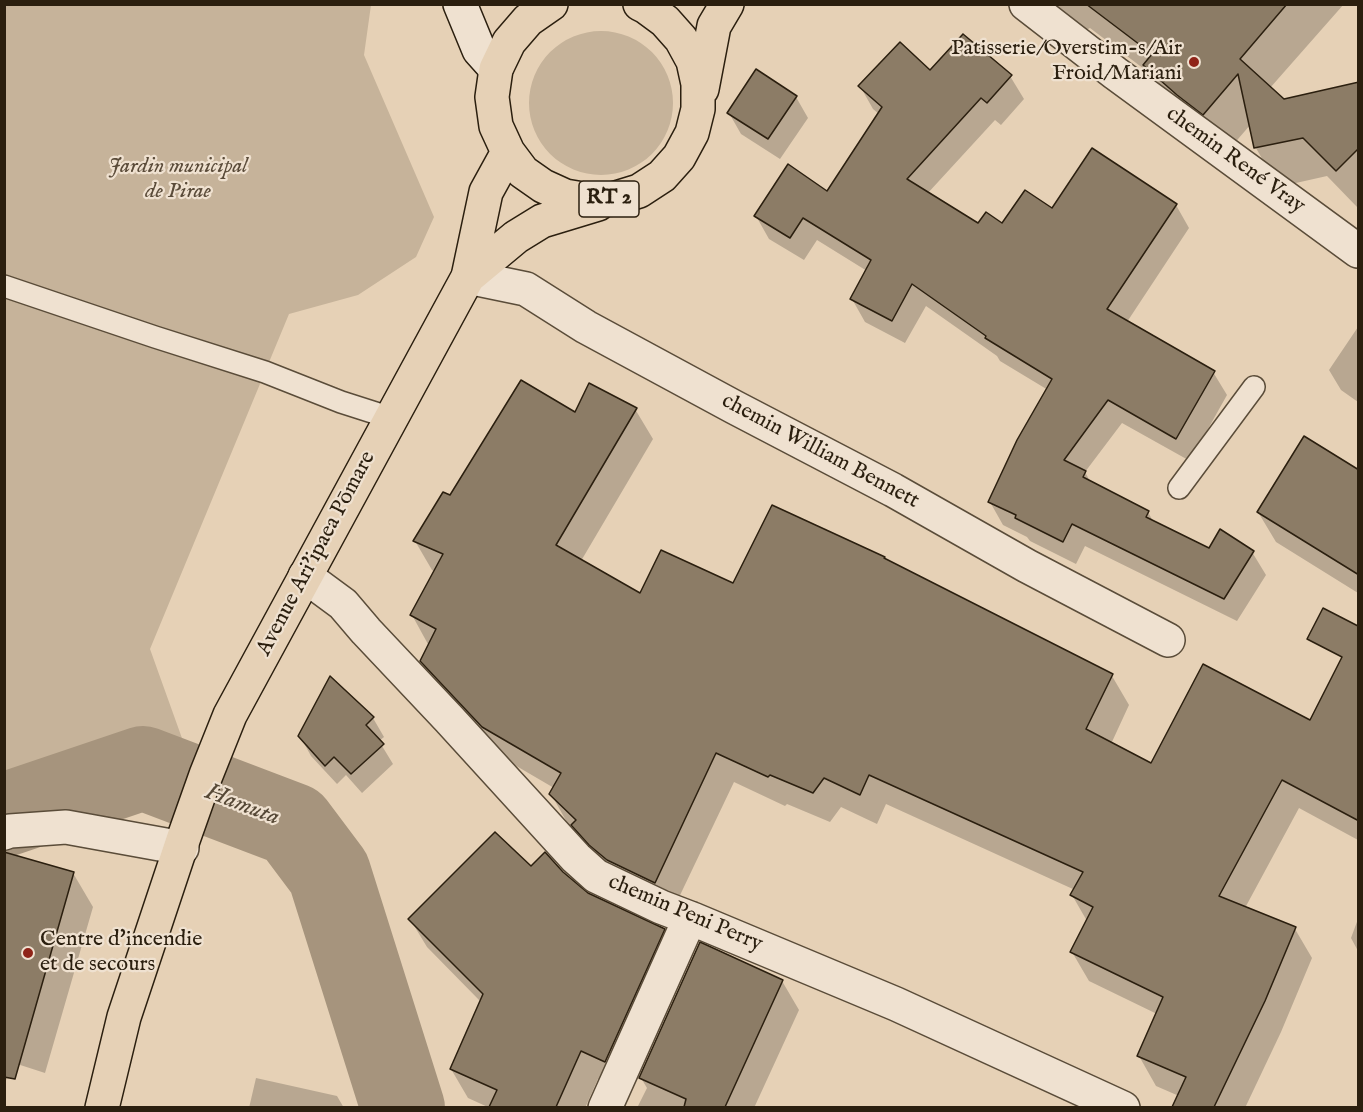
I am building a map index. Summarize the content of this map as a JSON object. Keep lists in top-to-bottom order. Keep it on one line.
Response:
{"streets":{"main road":["RT 2","Avenue Ari'ipaea Pōmare"],"street":["chemin René Vray","chemin William Bennett","chemin Peni Perry"]},"crossings":[["RT 2","Avenue Ari'ipaea Pōmare"],["chemin William Bennett","Avenue Ari'ipaea Pōmare"],["Avenue Ari'ipaea Pōmare","chemin Peni Perry"]],"water":["Hamuta"],"parks":["Jardin municipal de Pirae"],"places":["Patisserie/Overstim-s/Air Froid/Mariani","Centre d'incendie et de secours"]}
